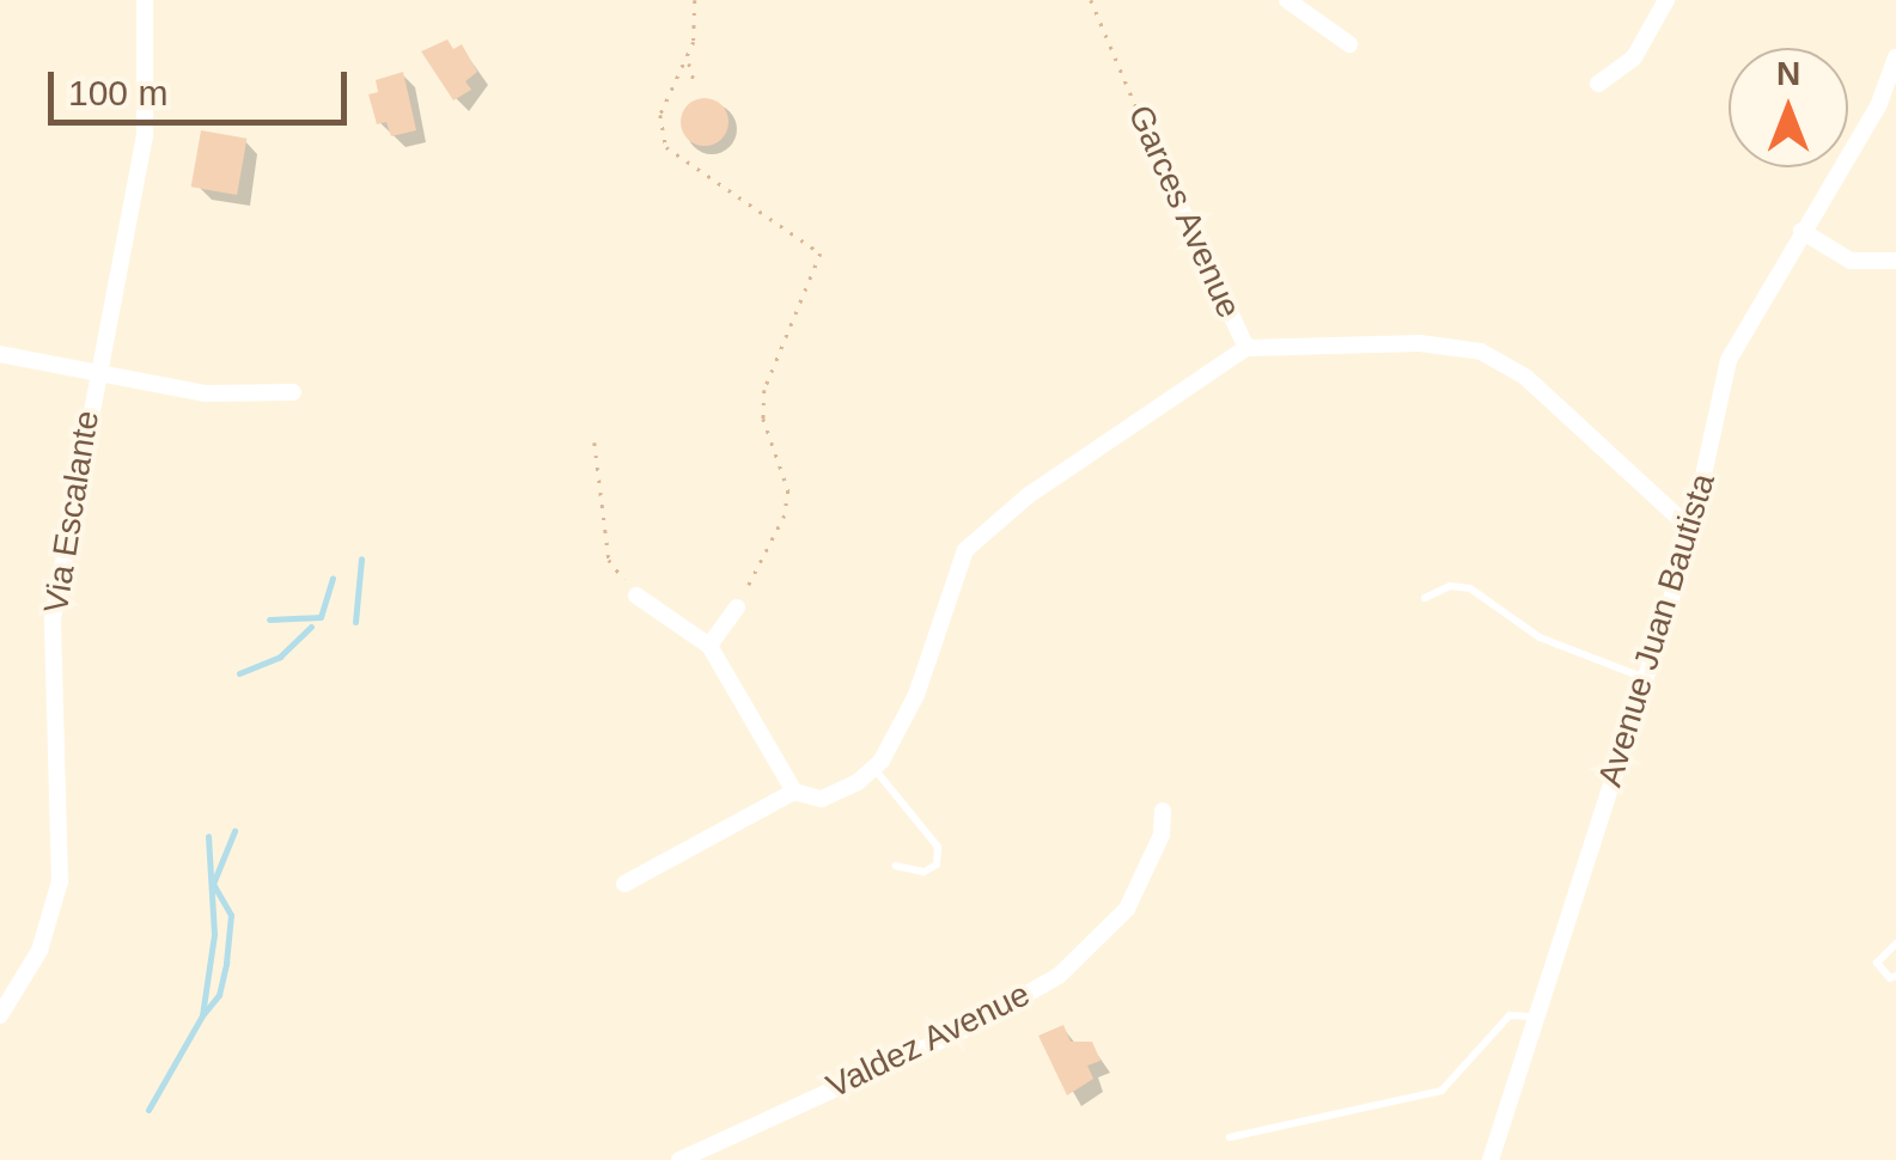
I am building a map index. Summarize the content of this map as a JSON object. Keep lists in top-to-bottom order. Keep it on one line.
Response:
{"streets":{"street":["Garces Avenue","Via Escalante","Avenue Juan Bautista","Valdez Avenue"]},"crossings":[["Garces Avenue","Avenue Juan Bautista"]],"scale_bar":"100 m","north":"top"}
